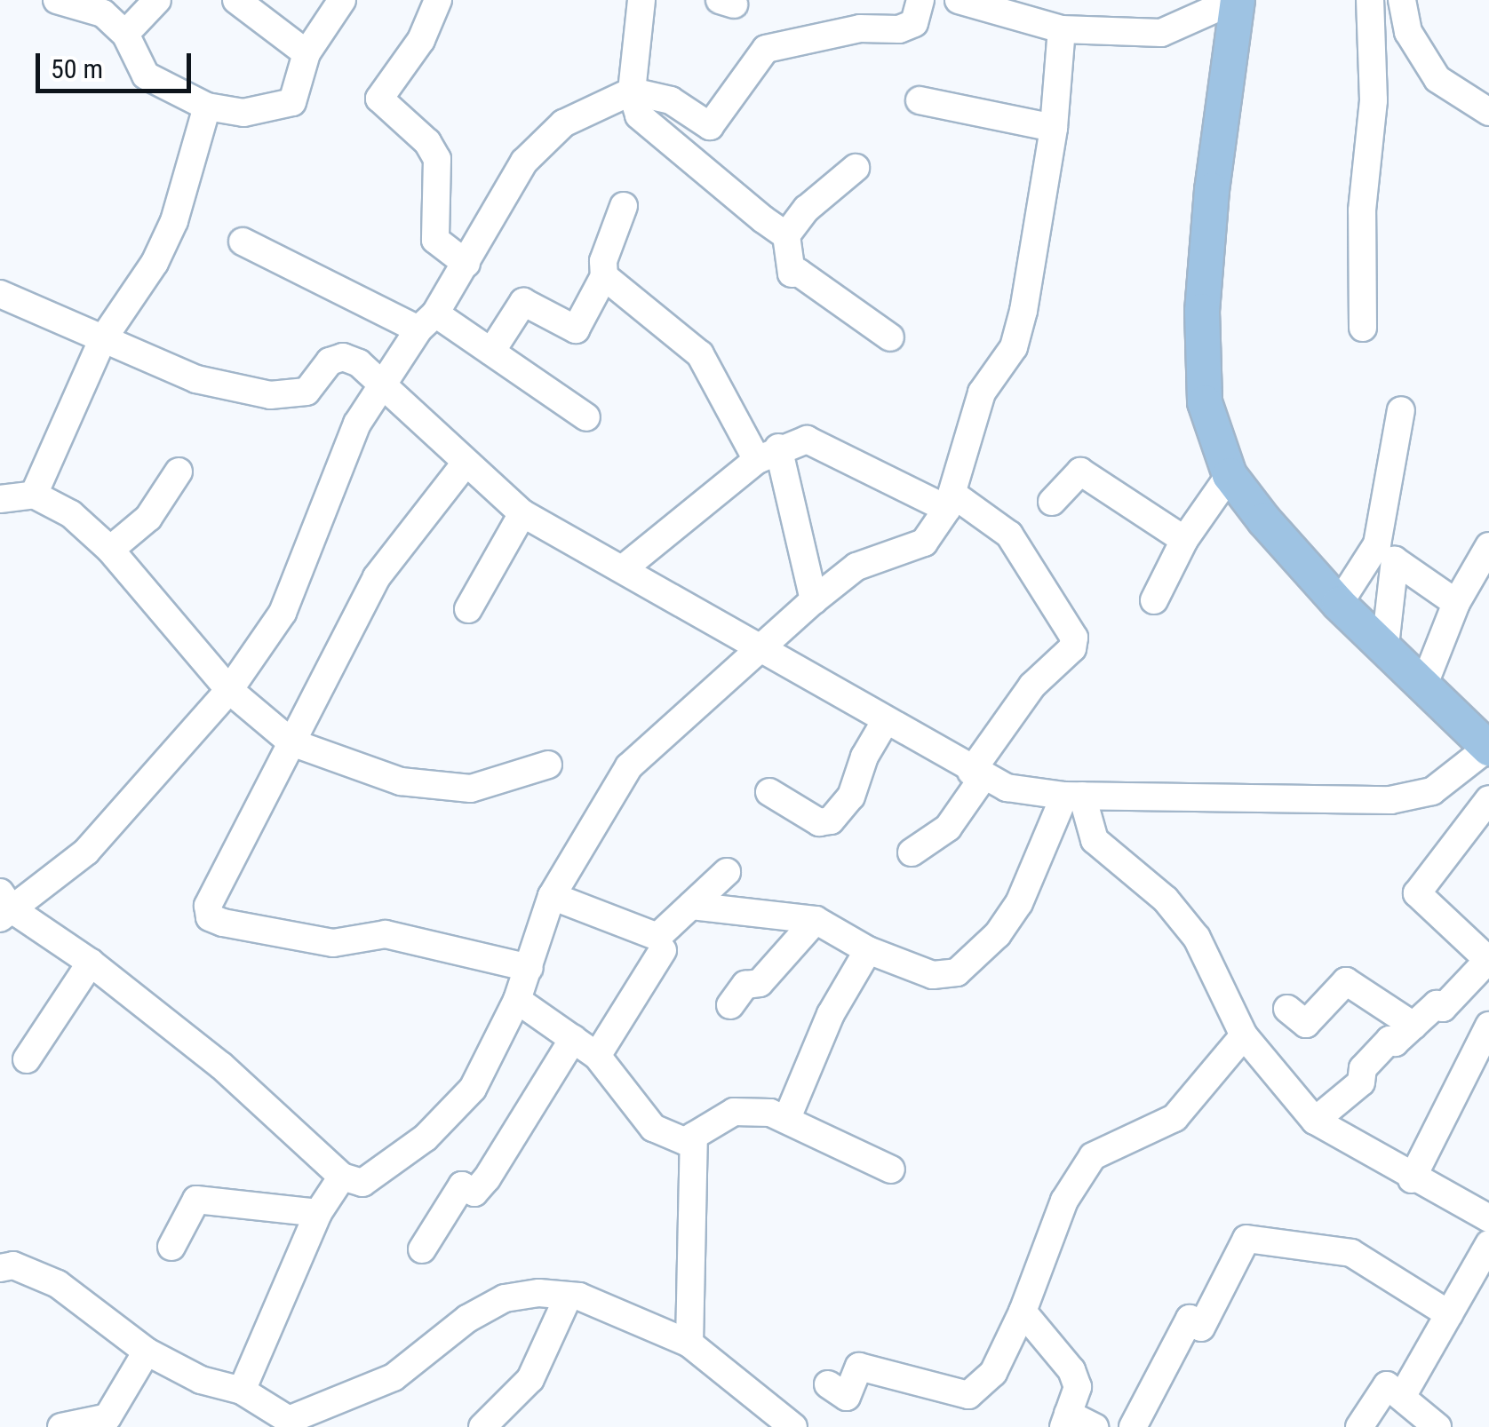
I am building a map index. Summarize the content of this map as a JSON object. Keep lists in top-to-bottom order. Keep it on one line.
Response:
{"scale_bar":"50 m"}
